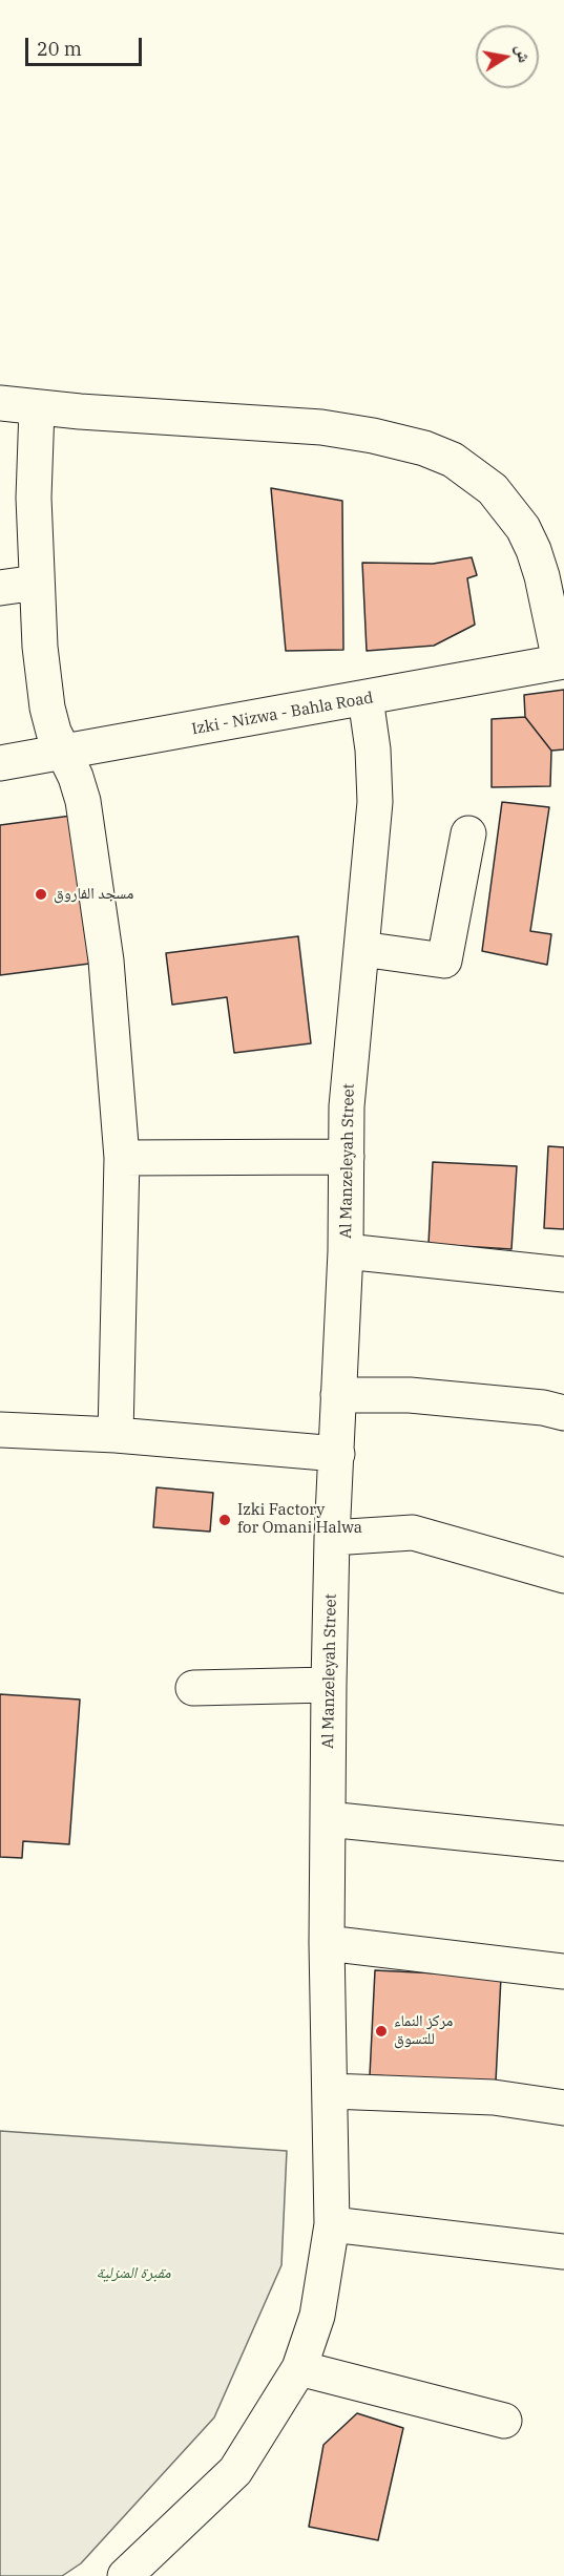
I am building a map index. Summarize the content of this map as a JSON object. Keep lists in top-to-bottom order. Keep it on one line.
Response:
{"streets":{"street":["Izki - Nizwa - Bahla Road","Al Manzeleyah Street"]},"crossings":[["Izki - Nizwa - Bahla Road","Al Manzeleyah Street"]],"parks":["مقبرة المنزلية"],"places":["مسجد الفاروق","Izki Factory for Omani Halwa","مركز النماء للتسوق"],"scale_bar":"20 m","north":"right"}
